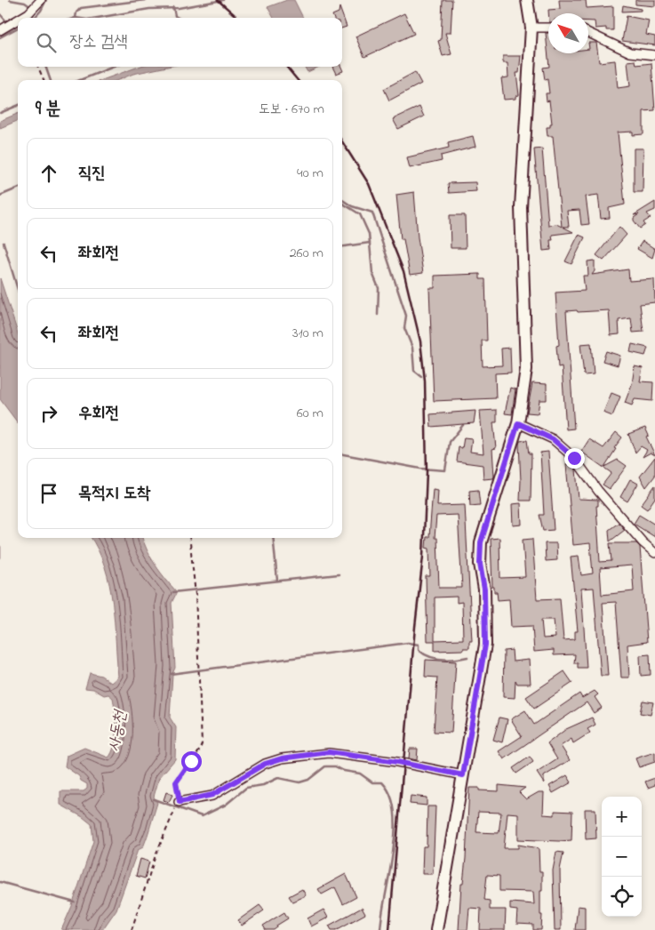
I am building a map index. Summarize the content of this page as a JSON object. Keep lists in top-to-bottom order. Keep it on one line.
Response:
{"water":["사동천"],"north":"top left","page":{"search":"장소 검색","heading":["9 분","도보 · 670 m"],"list":[["직진","40 m"],["좌회전","260 m"],["좌회전","310 m"],["우회전","60 m"],"목적지 도착"],"map_buttons":["+","−"]}}
